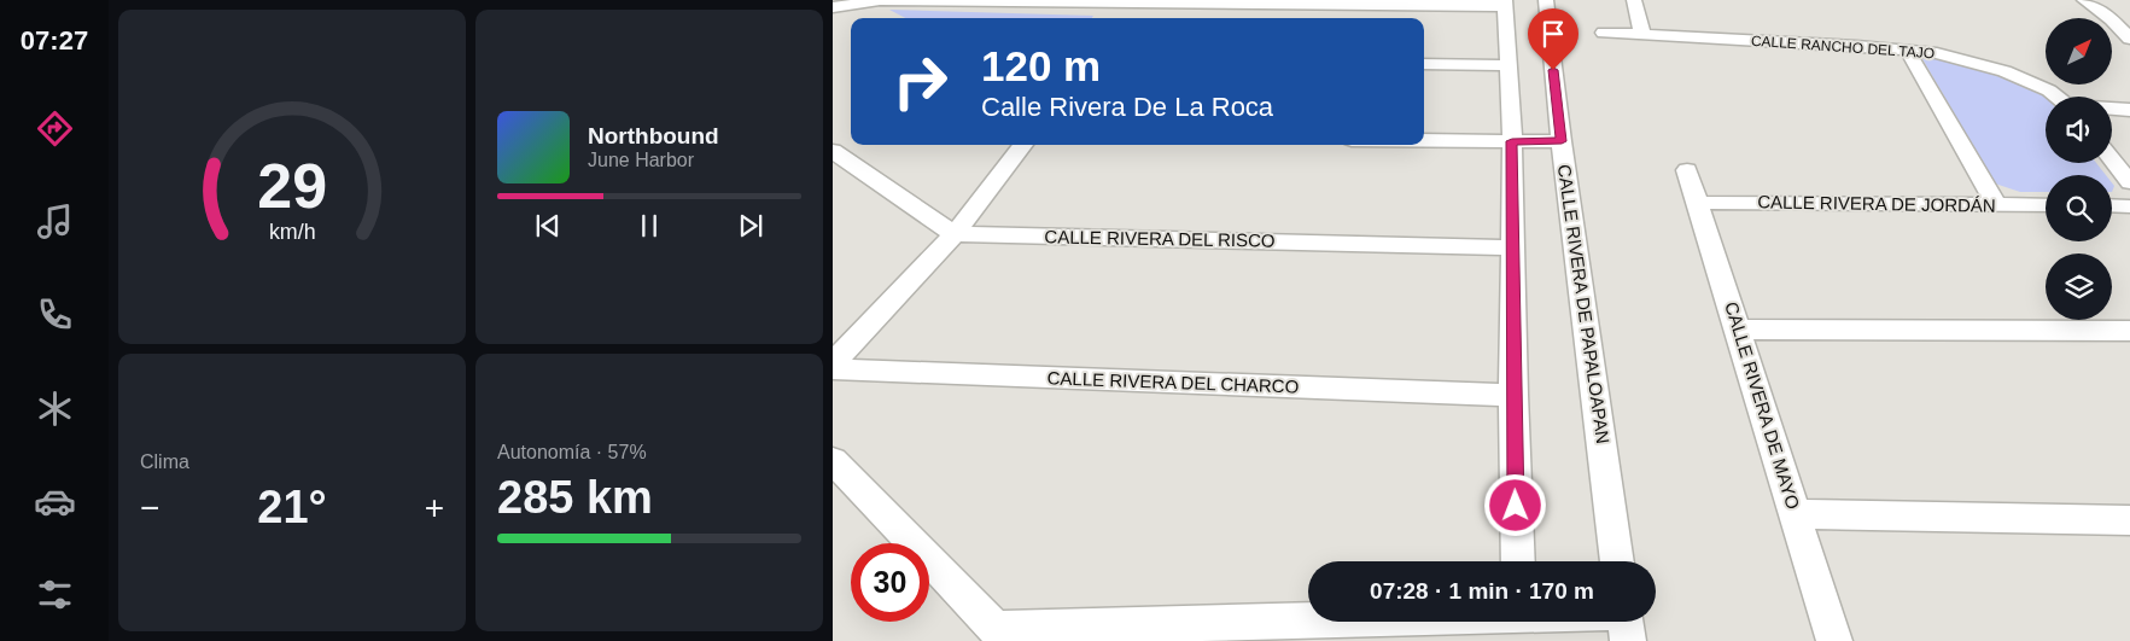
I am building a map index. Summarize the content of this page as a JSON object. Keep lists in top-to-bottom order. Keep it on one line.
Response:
{"streets":{"street":["CALLE RANCHO DEL TAJO","CALLE RIVERA DE JORDÁN","CALLE RIVERA DEL RISCO","CALLE RIVERA DE PAPALOAPAN","CALLE RIVERA DEL CHARCO","CALLE RIVERA DE MAYO"]},"crossings":[["CALLE RIVERA DE JORDÁN","CALLE RIVERA DE MAYO"]],"north":"top right","page":{"tabs":"07:27","turn":["120 m","Calle Rivera De La Roca"],"song":["Northbound","June Harbor"],"tile":["Clima",["Autonomía · 57%","285 km"]],"heat":["−","21°","+"],"limit":"30","trip":"07:28 · 1 min · 170 m","gauge":["29","km/h"]}}
